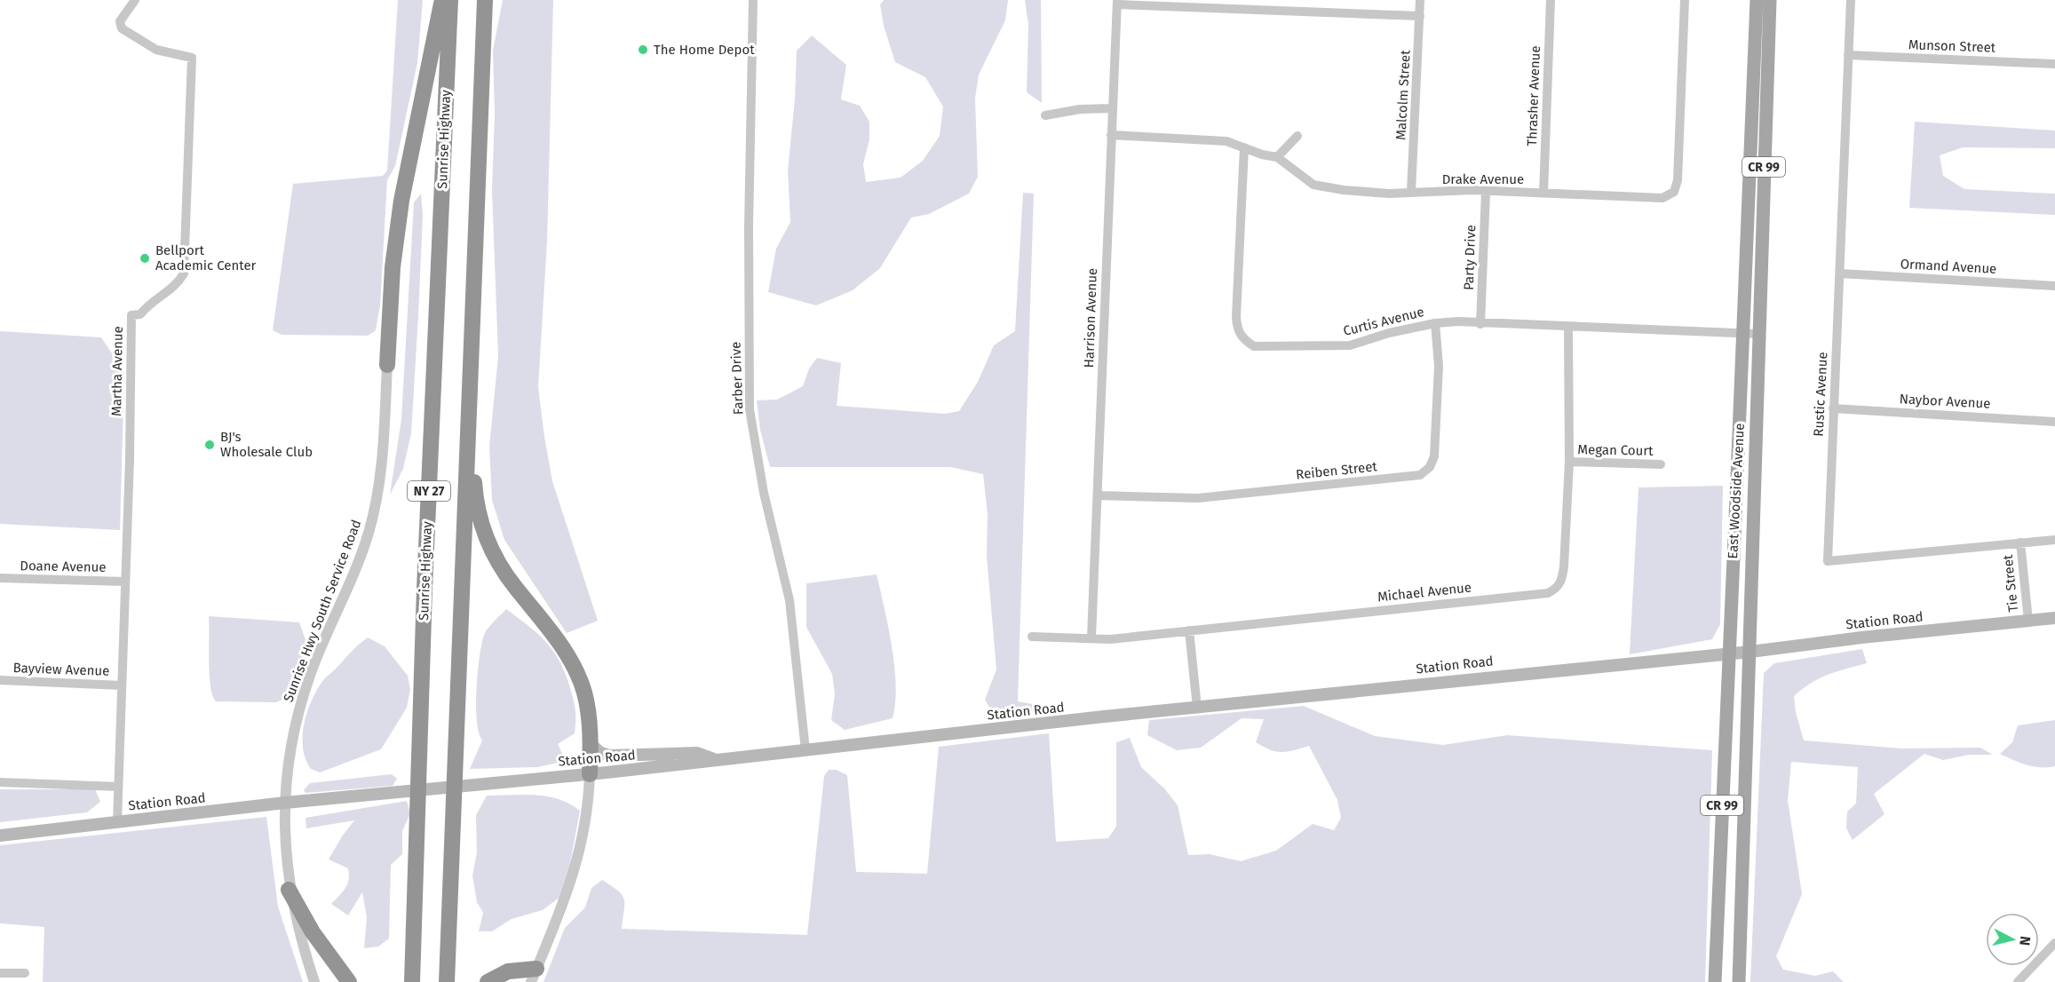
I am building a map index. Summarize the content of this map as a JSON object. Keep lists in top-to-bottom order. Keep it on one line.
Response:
{"streets":{"highway":["Sunrise Highway","NY 27"],"main road":["CR 99","East Woodside Avenue","Station Road"],"street":["Munson Street","Malcolm Street","Thrasher Avenue","Drake Avenue","Party Drive","Ormand Avenue","Harrison Avenue","Curtis Avenue","Martha Avenue","Farber Drive","Rustic Avenue","Naybor Avenue","Megan Court","Reiben Street","Doane Avenue","Tie Street","Michael Avenue","Sunrise Hwy South Service Road","Bayview Avenue"]},"crossings":[["Munson Street","Rustic Avenue"],["Malcolm Street","Drake Avenue"],["Thrasher Avenue","Drake Avenue"],["Drake Avenue","Party Drive"],["Drake Avenue","Harrison Avenue"],["Drake Avenue","Curtis Avenue"],["Party Drive","Curtis Avenue"],["Ormand Avenue","Rustic Avenue"],["Harrison Avenue","Reiben Street"],["Harrison Avenue","Michael Avenue"],["Curtis Avenue","Reiben Street"],["Curtis Avenue","East Woodside Avenue"],["Curtis Avenue","Michael Avenue"],["Martha Avenue","Doane Avenue"],["Martha Avenue","Station Road"],["Martha Avenue","Bayview Avenue"],["Farber Drive","Station Road"],["Rustic Avenue","Naybor Avenue"],["Rustic Avenue","Tie Street"],["Megan Court","Michael Avenue"],["East Woodside Avenue","Station Road"],["Tie Street","Station Road"],["Sunrise Hwy South Service Road","Station Road"]],"places":["The Home Depot","Bellport Academic Center","BJ's Wholesale Club"],"north":"right"}
